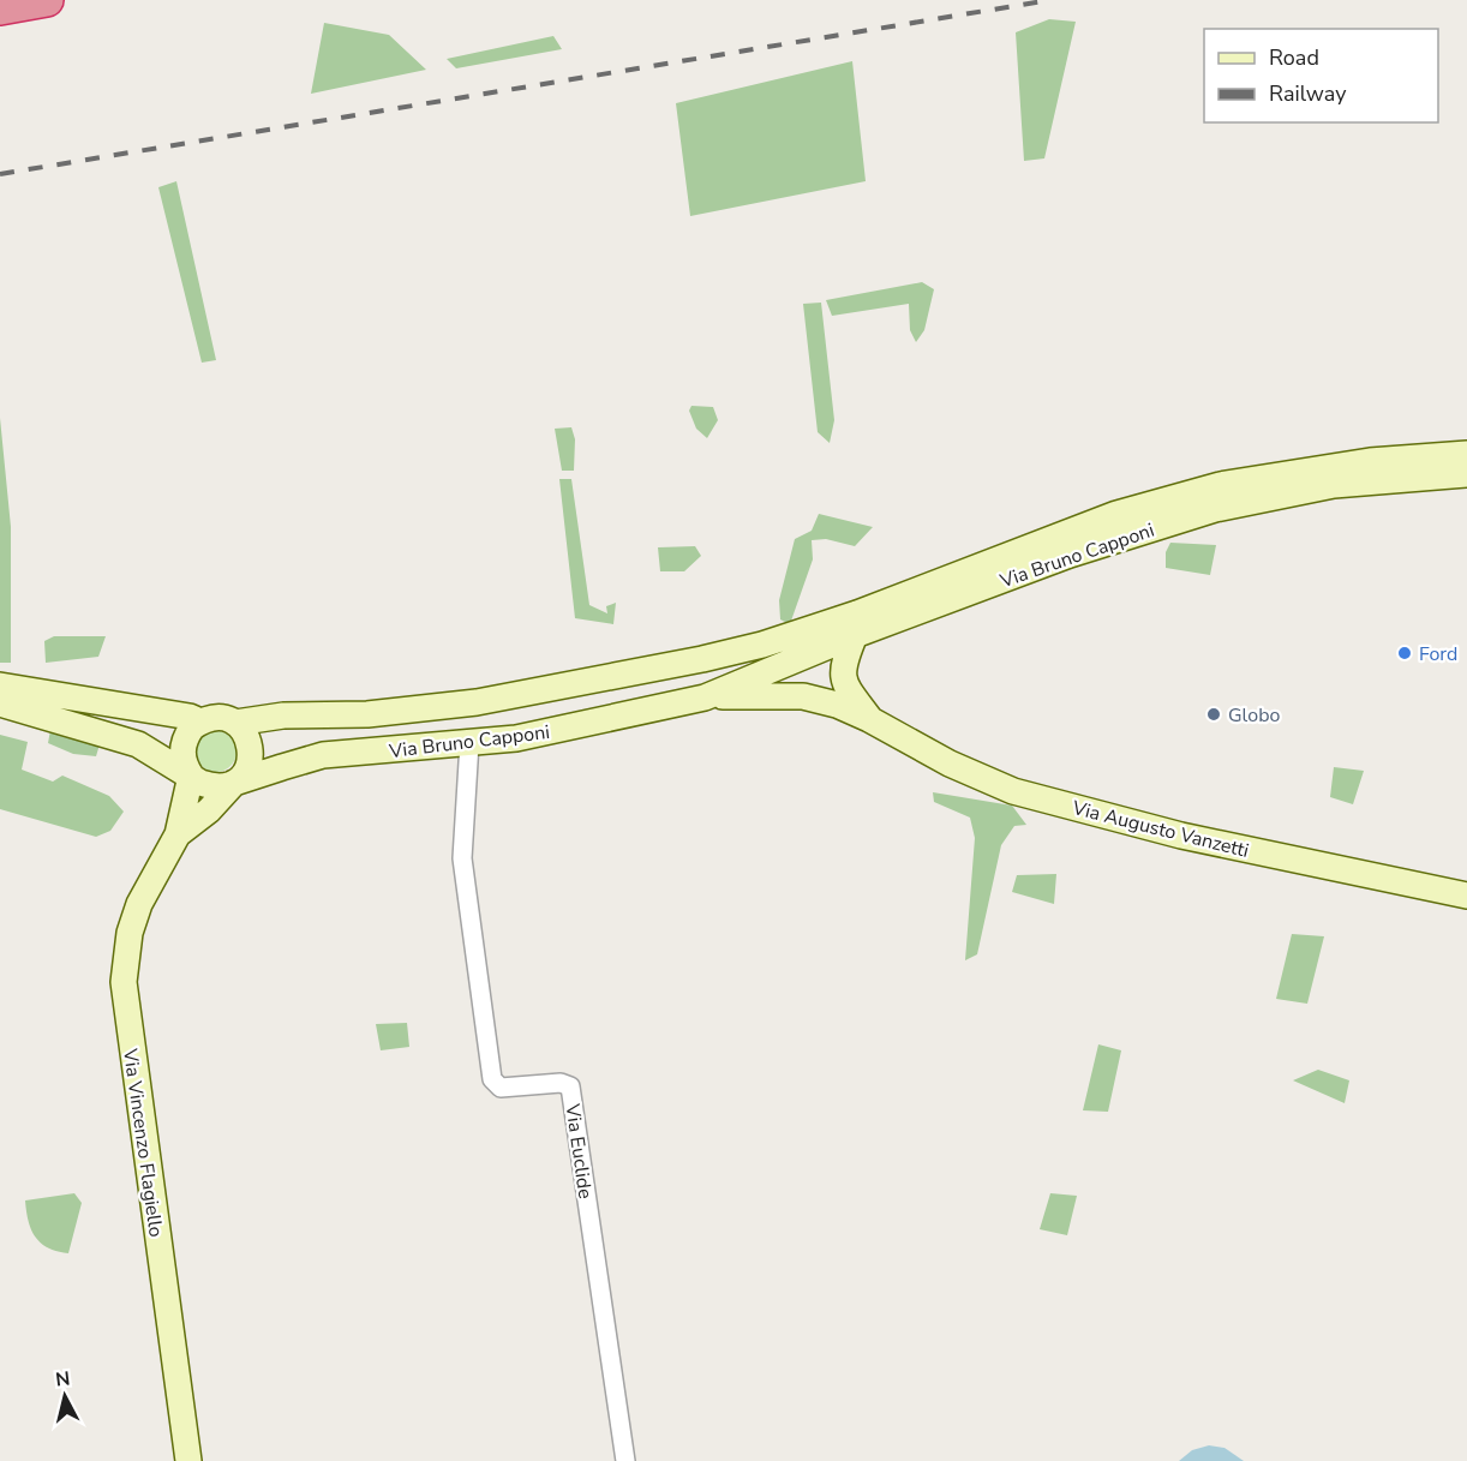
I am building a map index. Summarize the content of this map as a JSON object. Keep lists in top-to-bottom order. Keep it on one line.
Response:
{"streets":{"main road":["Via Bruno Capponi","Via Augusto Vanzetti","Via Vincenzo Flagiello"],"street":["Via Euclide"]},"crossings":[["Via Bruno Capponi","Via Augusto Vanzetti"],["Via Bruno Capponi","Via Vincenzo Flagiello"],["Via Bruno Capponi","Via Euclide"]],"places":["Ford","Globo"],"legend":["Road","Railway"],"north":"top"}
